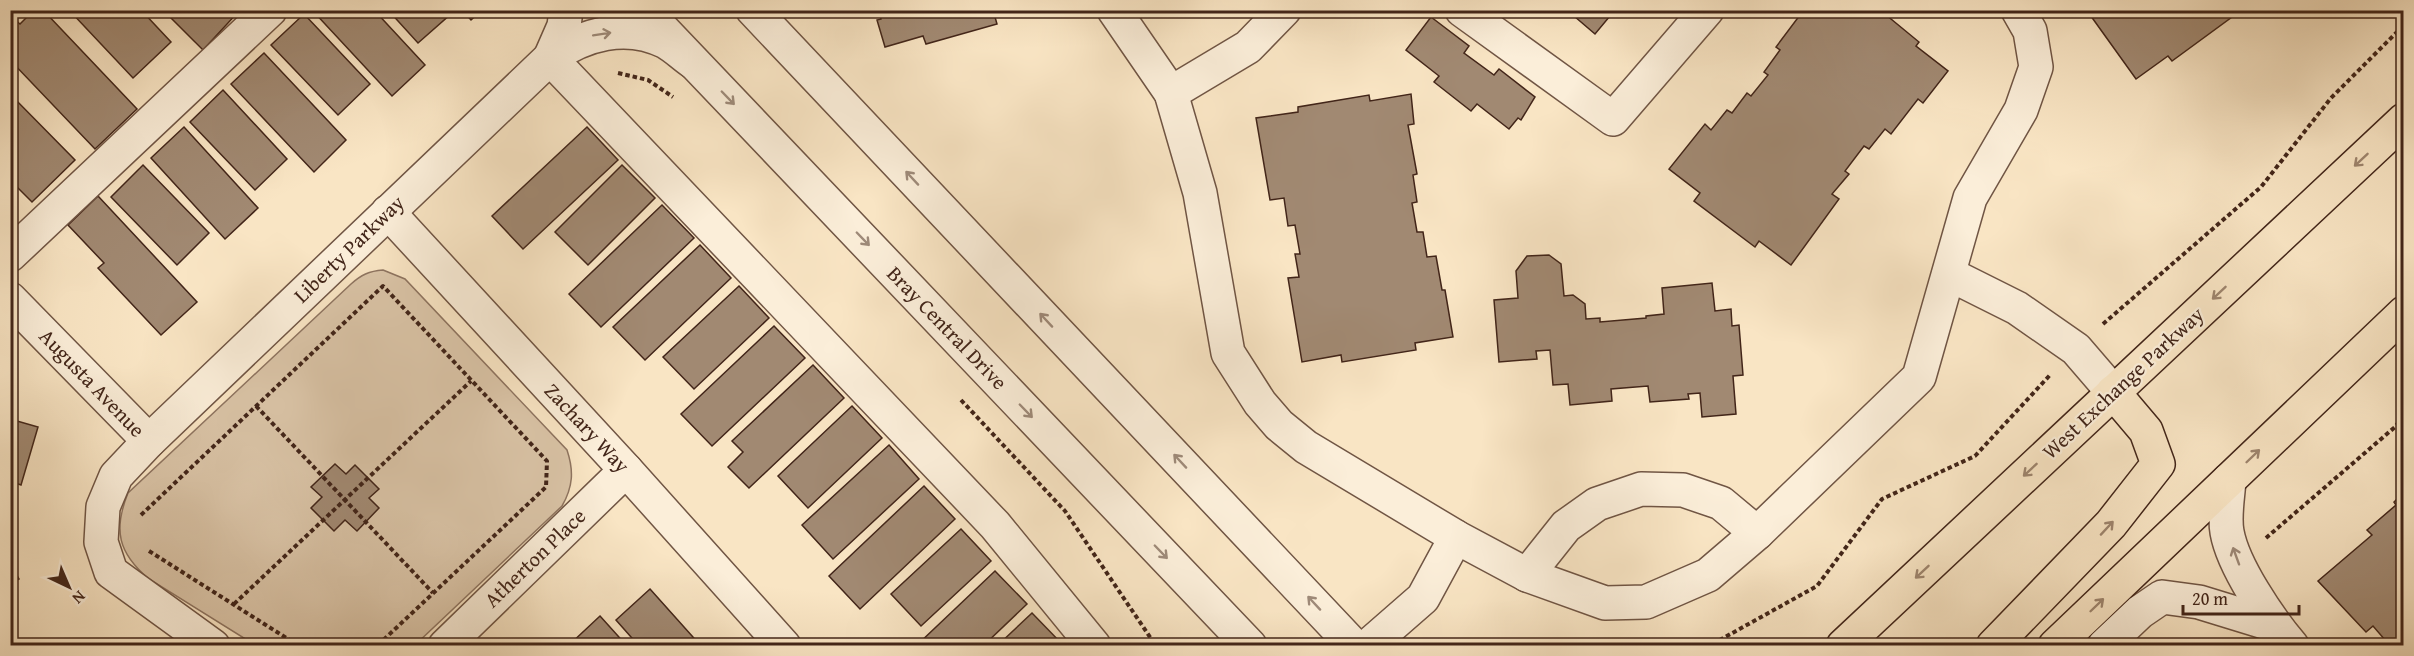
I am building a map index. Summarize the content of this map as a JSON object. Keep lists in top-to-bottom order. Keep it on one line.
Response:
{"streets":{"main road":["West Exchange Parkway"],"street":["Liberty Parkway","Bray Central Drive","Augusta Avenue","Zachary Way","Atherton Place"]},"crossings":[["Liberty Parkway","Bray Central Drive"],["Liberty Parkway","Augusta Avenue"],["Liberty Parkway","Zachary Way"],["Zachary Way","Atherton Place"]],"scale_bar":"20 m","north":"bottom right"}
